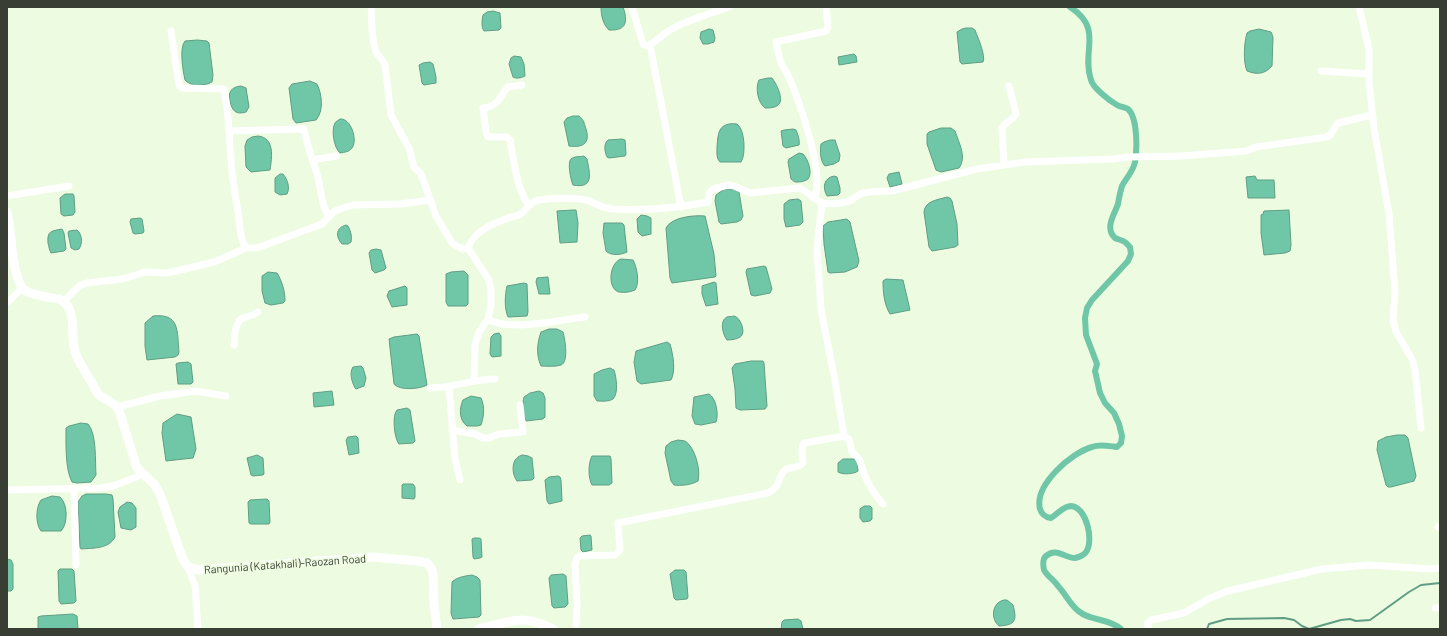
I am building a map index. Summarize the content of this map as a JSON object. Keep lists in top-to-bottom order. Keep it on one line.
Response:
{"streets":{"main road":["Rangunia (Katakhali)-Raozan Road"]}}
